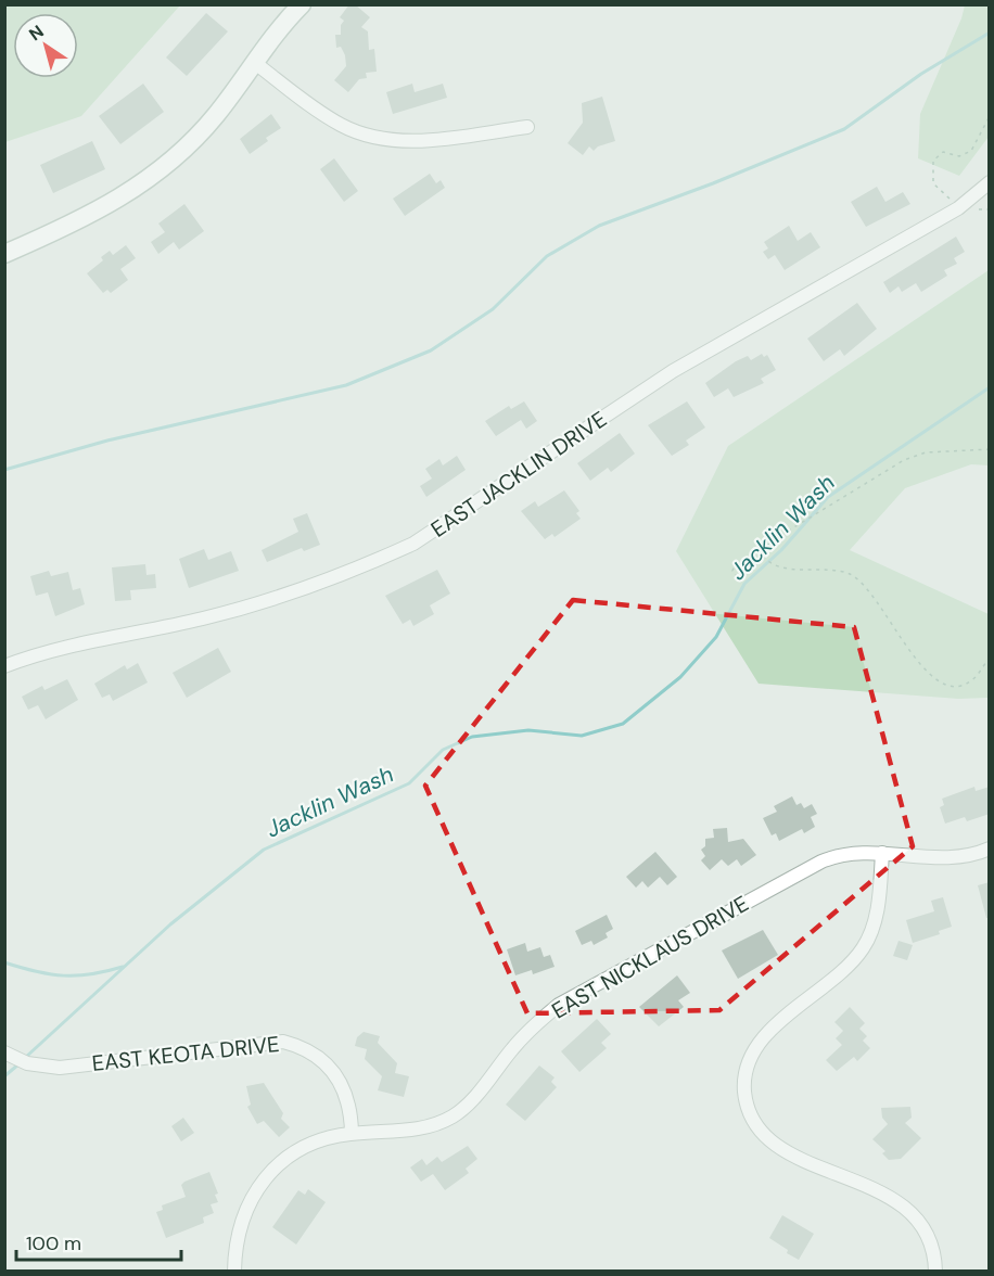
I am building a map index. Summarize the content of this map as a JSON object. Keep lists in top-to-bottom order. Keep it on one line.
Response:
{"streets":{"street":["EAST JACKLIN DRIVE","EAST NICKLAUS DRIVE","EAST KEOTA DRIVE"]},"crossings":[["EAST NICKLAUS DRIVE","EAST KEOTA DRIVE"]],"water":["Jacklin Wash"],"scale_bar":"100 m","north":"top left"}
